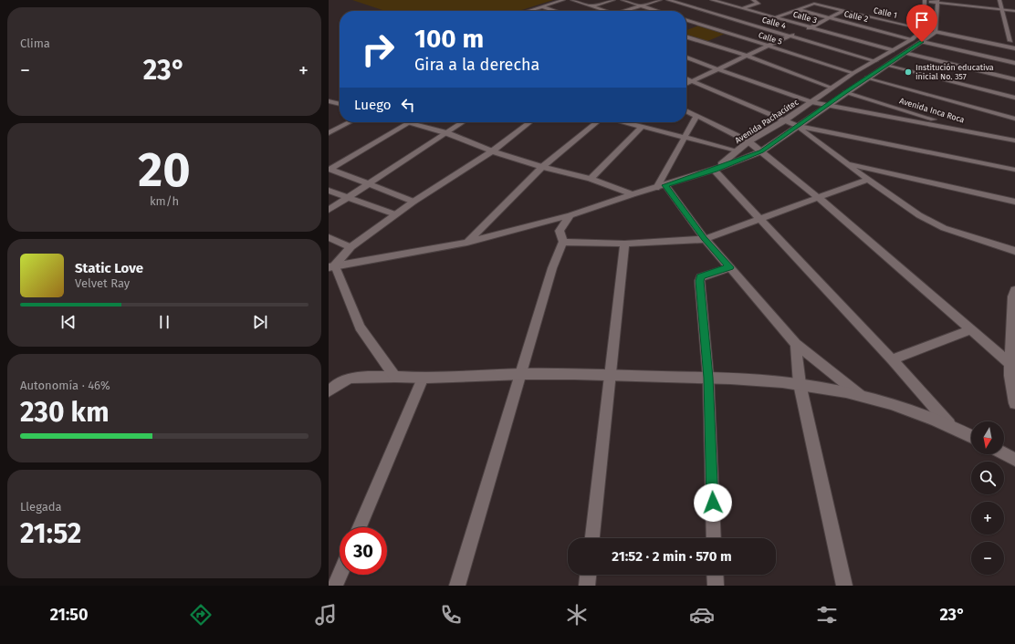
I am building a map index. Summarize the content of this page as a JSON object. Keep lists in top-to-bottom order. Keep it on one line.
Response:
{"streets":{"street":["Calle 1","Calle 2","Calle 3","Calle 4","Calle 5","Avenida Inca Roca","Avenida Pachacútec"]},"crossings":[["Calle 1","Calle 2"],["Calle 1","Calle 3"],["Calle 1","Avenida Pachacútec"],["Calle 2","Avenida Pachacútec"],["Calle 3","Avenida Pachacútec"],["Calle 4","Avenida Pachacútec"],["Calle 5","Avenida Pachacútec"],["Avenida Inca Roca","Avenida Pachacútec"]],"places":["Institución educativa inicial No. 357"],"north":"bottom","page":{"tile":["Clima",["20","km/h"],["Autonomía · 46%","230 km"],["Llegada","21:52"]],"turn":["100 m","Gira a la derecha"],"heat":["−","23°","+"],"then":"Luego","song":["Static Love","Velvet Ray"],"map_buttons":["+","−"],"limit":"30","trip":"21:52 · 2 min · 570 m","tabs":["21:50","23°"]}}
